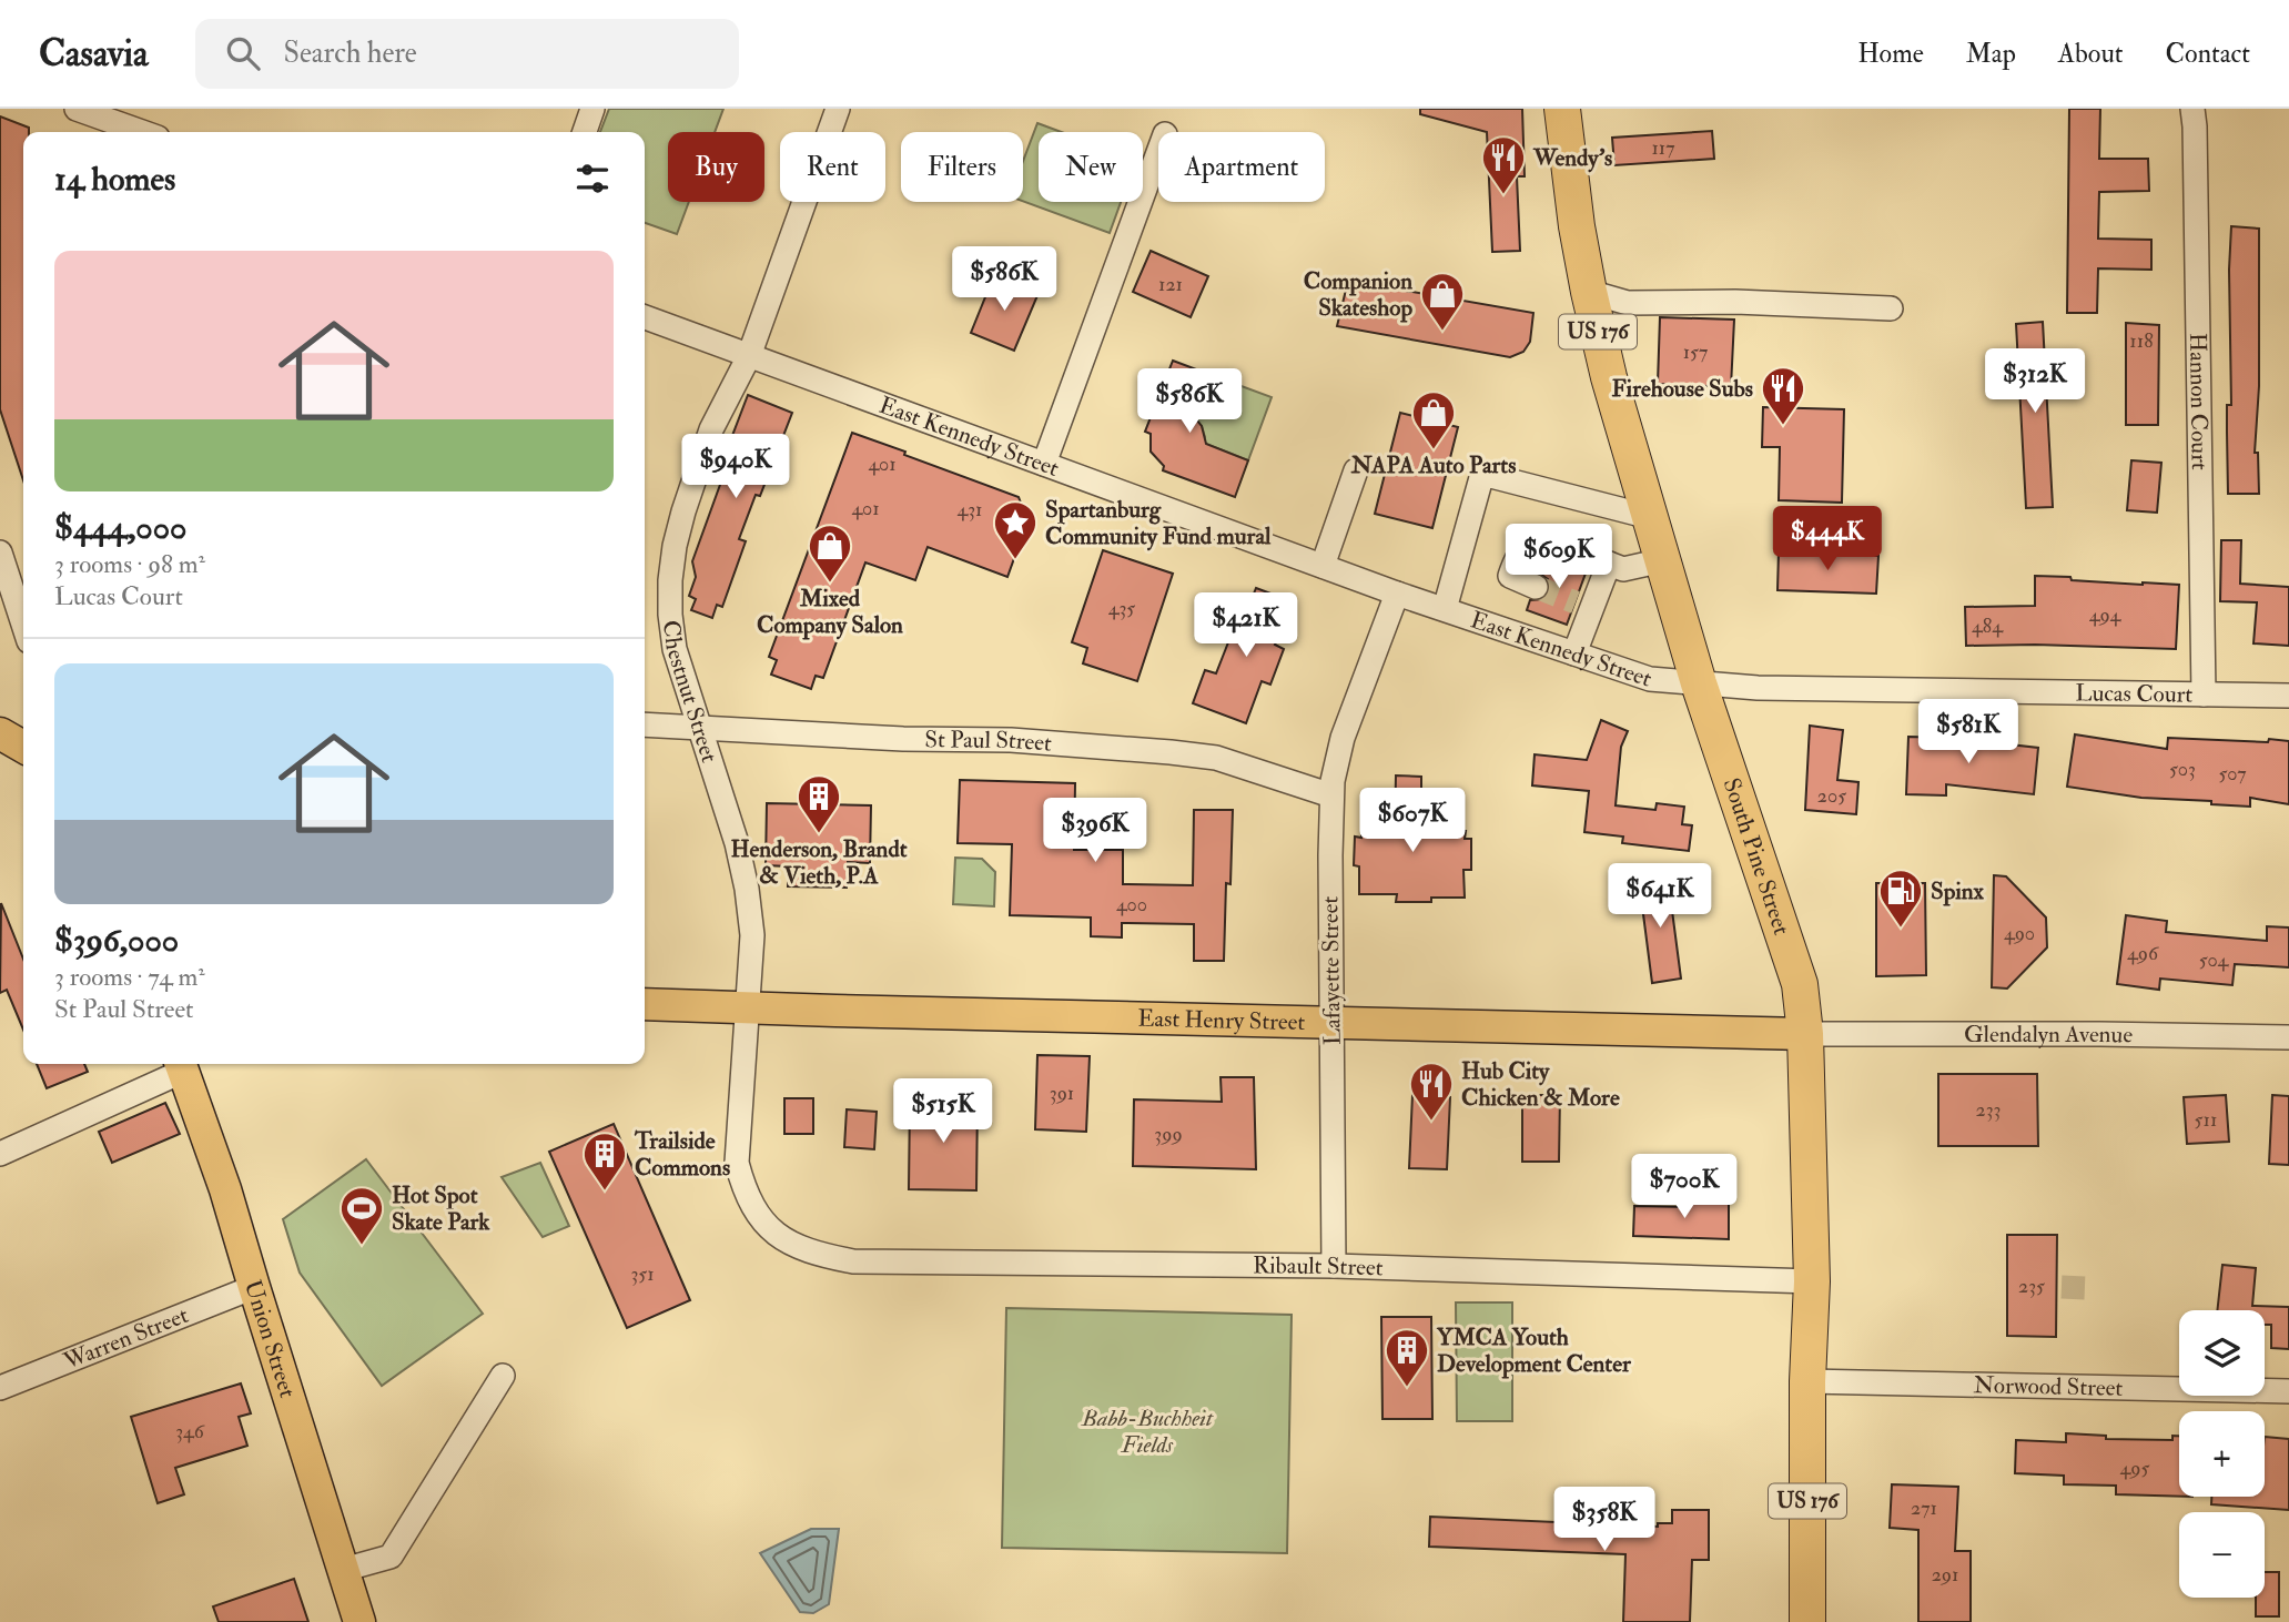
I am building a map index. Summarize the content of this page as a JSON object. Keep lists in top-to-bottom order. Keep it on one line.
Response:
{"streets":{"highway":["US 176","South Pine Street"],"main road":["East Henry Street","Union Street"],"street":["Hannon Court","East Kennedy Street","Chestnut Street","Lucas Court","St Paul Street","Lafayette Street","Glendalyn Avenue","Ribault Street","Warren Street","Norwood Street"]},"crossings":[["Hannon Court","Lucas Court"],["East Kennedy Street","Chestnut Street"],["East Kennedy Street","Lucas Court"],["East Kennedy Street","South Pine Street"],["East Kennedy Street","Lafayette Street"],["Chestnut Street","St Paul Street"],["Chestnut Street","East Henry Street"],["Chestnut Street","Ribault Street"],["Lucas Court","South Pine Street"],["St Paul Street","Lafayette Street"],["South Pine Street","East Henry Street"],["South Pine Street","Glendalyn Avenue"],["South Pine Street","Ribault Street"],["South Pine Street","Norwood Street"],["Lafayette Street","East Henry Street"],["Lafayette Street","Ribault Street"],["East Henry Street","Glendalyn Avenue"],["Warren Street","Union Street"]],"parks":["Babb-Buchheit Fields"],"places":{"restaurant":["Wendy's","Firehouse Subs","Hub City Chicken & More"],"shop":["Companion Skateshop","NAPA Auto Parts","Mixed Company Salon"],"place":["Spartanburg Community Fund mural"],"building":["Henderson, Brandt & Vieth, P.A","Trailside Commons","YMCA Youth Development Center"],"fuel station":["Spinx"],"sports":["Hot Spot Skate Park"]},"house_numbers":["117","121","118","157","401","401","431","435","494","484","503","507","205","400","490","496","504","391","233","511","399","351","235","346","495","271","291"],"page":{"header":"Casavia","search":"Search here","nav":["Home","Map","About","Contact"],"chip":["Buy","Rent","Filters","New","Apartment"],"heading":"14 homes","list":[{"name":"$444,000","note":"3 rooms · 98 m² · Lucas Court"},{"name":"$396,000","note":"3 rooms · 74 m² · St Paul Street"}],"price":["$586K","$312K","$586K","$940K","$444K","$609K","$421K","$581K","$607K","$396K","$641K","$515K","$700K","$358K"],"map_buttons":["+","−"]}}
